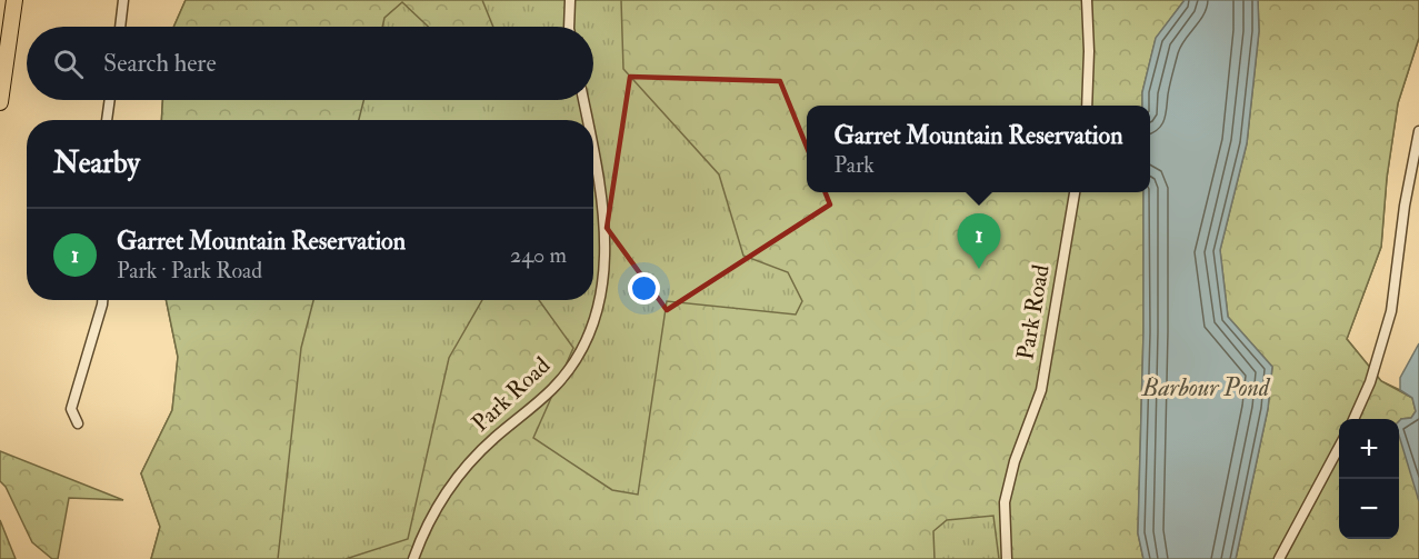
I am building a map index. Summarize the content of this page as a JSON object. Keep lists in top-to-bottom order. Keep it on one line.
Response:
{"streets":{"street":["Park Road"]},"water":["Barbour Pond"],"page":{"search":"Search here","popup":["Garret Mountain Reservation","Park"],"heading":"Nearby","list":[{"mark":"1","name":"Garret Mountain Reservation","note":"Park · Park Road","value":"240 m"}],"pins":"1","map_buttons":["+","−"]}}
